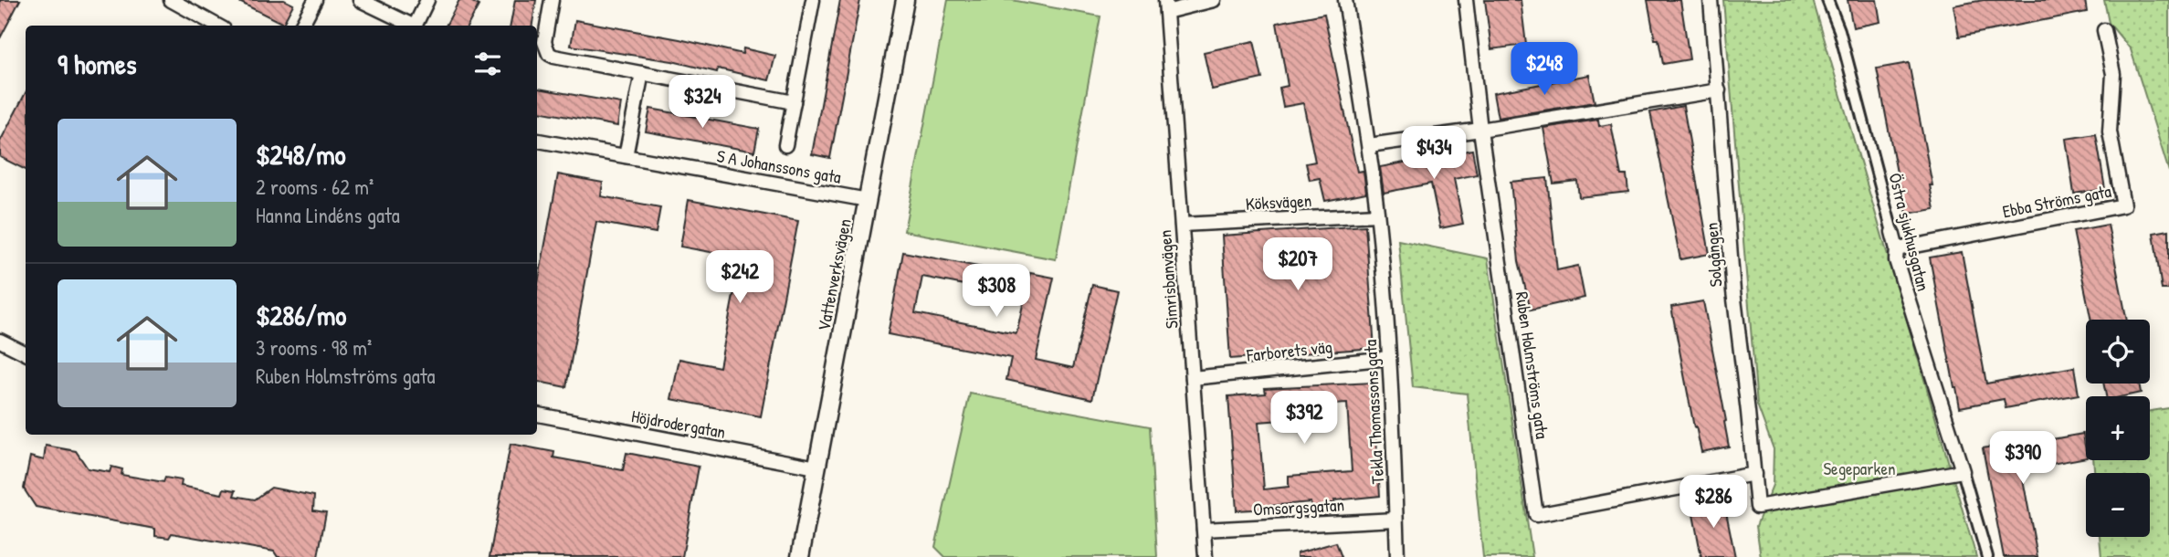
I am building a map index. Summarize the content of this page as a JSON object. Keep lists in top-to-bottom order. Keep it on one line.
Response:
{"streets":{"street":["S A Johanssons gata","Ebba Ströms gata","Köksvägen","Östra sjukhusgatan","Solgången","Vattenverksvägen","Simrisbanvägen","Farborets väg","Ruben Holmströms gata","Tekla Thomassons gata","Höjdrodergatan","Omsorgsgatan"]},"crossings":[["S A Johanssons gata","Vattenverksvägen"],["Ebba Ströms gata","Östra sjukhusgatan"],["Köksvägen","Simrisbanvägen"],["Köksvägen","Tekla Thomassons gata"],["Östra sjukhusgatan","Solgången"],["Solgången","Ruben Holmströms gata"],["Vattenverksvägen","Höjdrodergatan"],["Simrisbanvägen","Farborets väg"],["Simrisbanvägen","Omsorgsgatan"],["Farborets väg","Tekla Thomassons gata"],["Tekla Thomassons gata","Omsorgsgatan"]],"parks":["Segeparken"],"page":{"heading":"9 homes","price":["$248","$324","$434","$207","$242","$308","$392","$390","$286"],"list":[{"name":"$248/mo","note":"2 rooms · 62 m² · Hanna Lindéns gata"},{"name":"$286/mo","note":"3 rooms · 98 m² · Ruben Holmströms gata"}],"map_buttons":["+","−"]}}
